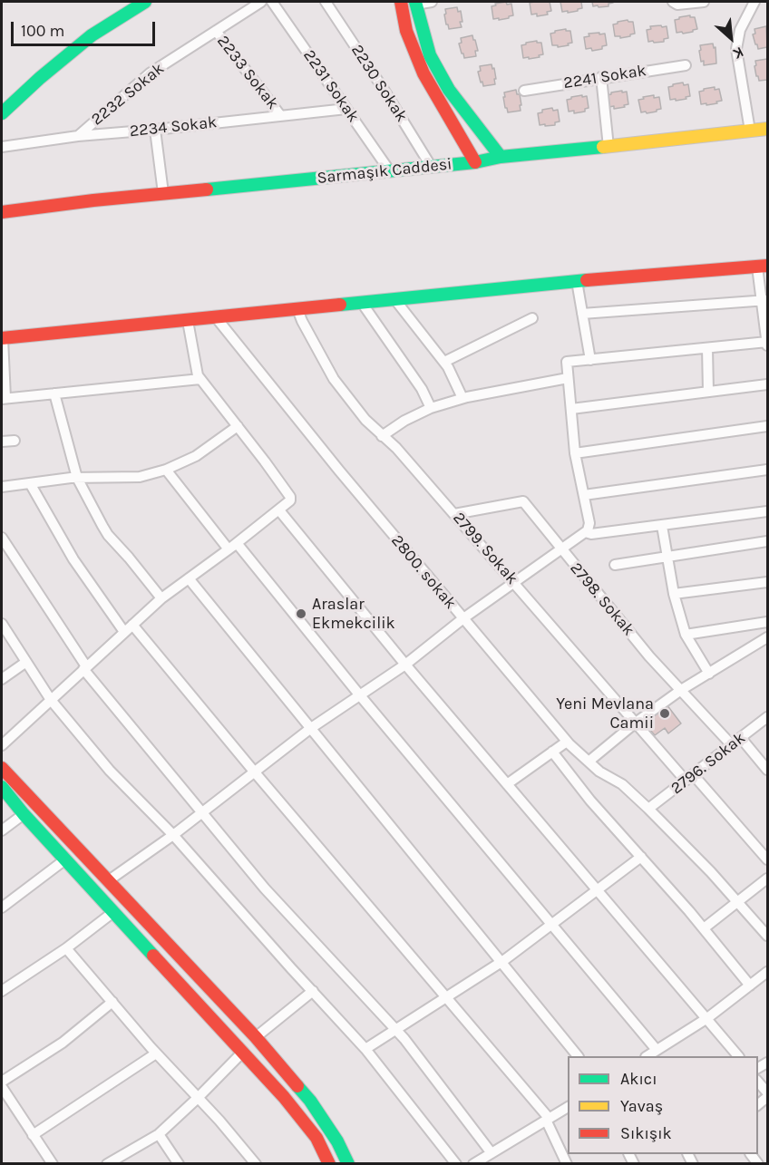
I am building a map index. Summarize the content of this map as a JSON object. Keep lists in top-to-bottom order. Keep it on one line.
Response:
{"streets":{"main road":["Sarmaşık Caddesi"],"street":["2233 Sokak","2241 Sokak","2230 Sokak","2231 Sokak","2232 Sokak","2234 Sokak","2799. Sokak","2800. sokak","2798. Sokak","2796. Sokak"]},"crossings":[["2233 Sokak","2232 Sokak"],["2233 Sokak","2234 Sokak"],["2230 Sokak","Sarmaşık Caddesi"],["2231 Sokak","2234 Sokak"],["2231 Sokak","Sarmaşık Caddesi"],["2232 Sokak","2234 Sokak"],["2799. Sokak","2798. Sokak"],["2799. Sokak","2796. Sokak"],["2800. sokak","2796. Sokak"],["2798. Sokak","2796. Sokak"]],"places":["Araslar Ekmekcilik","Yeni Mevlana Camii"],"legend":["Akıcı","Yavaş","Sıkışık"],"scale_bar":"100 m","north":"bottom right"}
